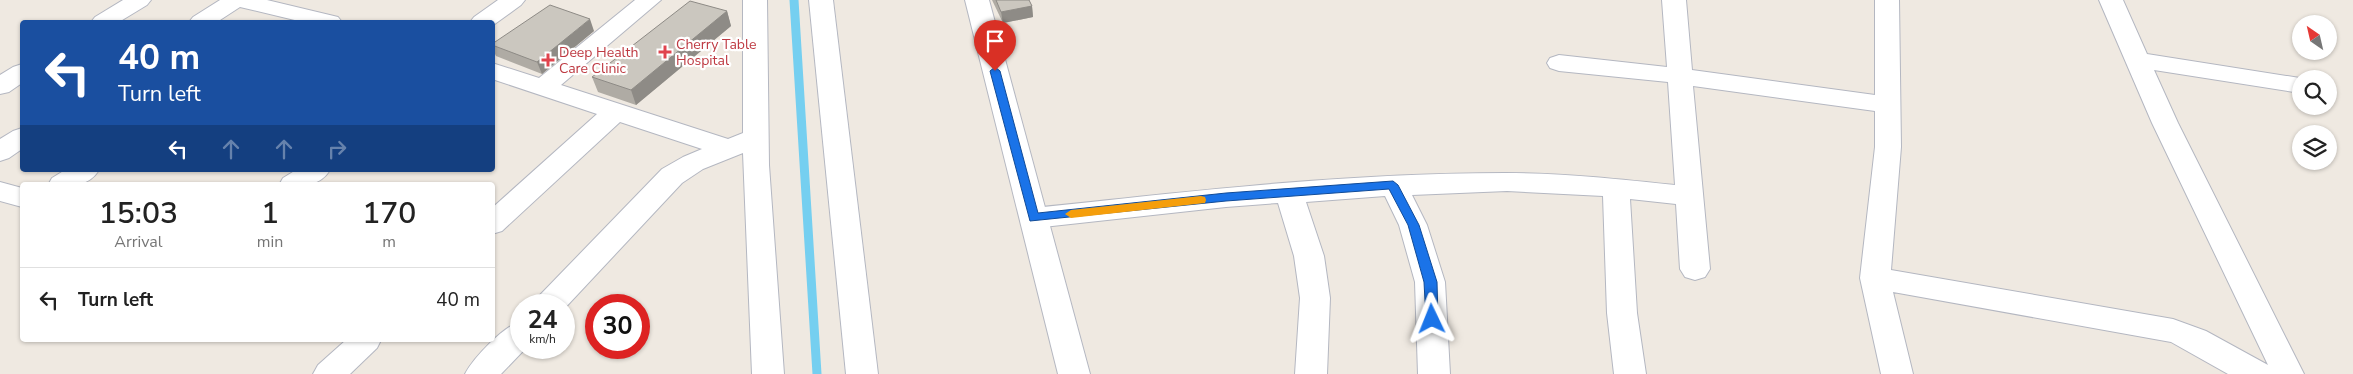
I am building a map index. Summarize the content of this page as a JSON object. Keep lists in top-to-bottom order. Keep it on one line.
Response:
{"places":{"health":["Cherry Table Hospital","Deep Health Care Clinic"]},"north":"top left","page":{"turn":["40 m","Turn left"],"eta":["15:03","Arrival","1","min","170","m"],"list":[{"name":"Turn left","value":"40 m"}],"speed":"24 km/h","limit":"30"}}
